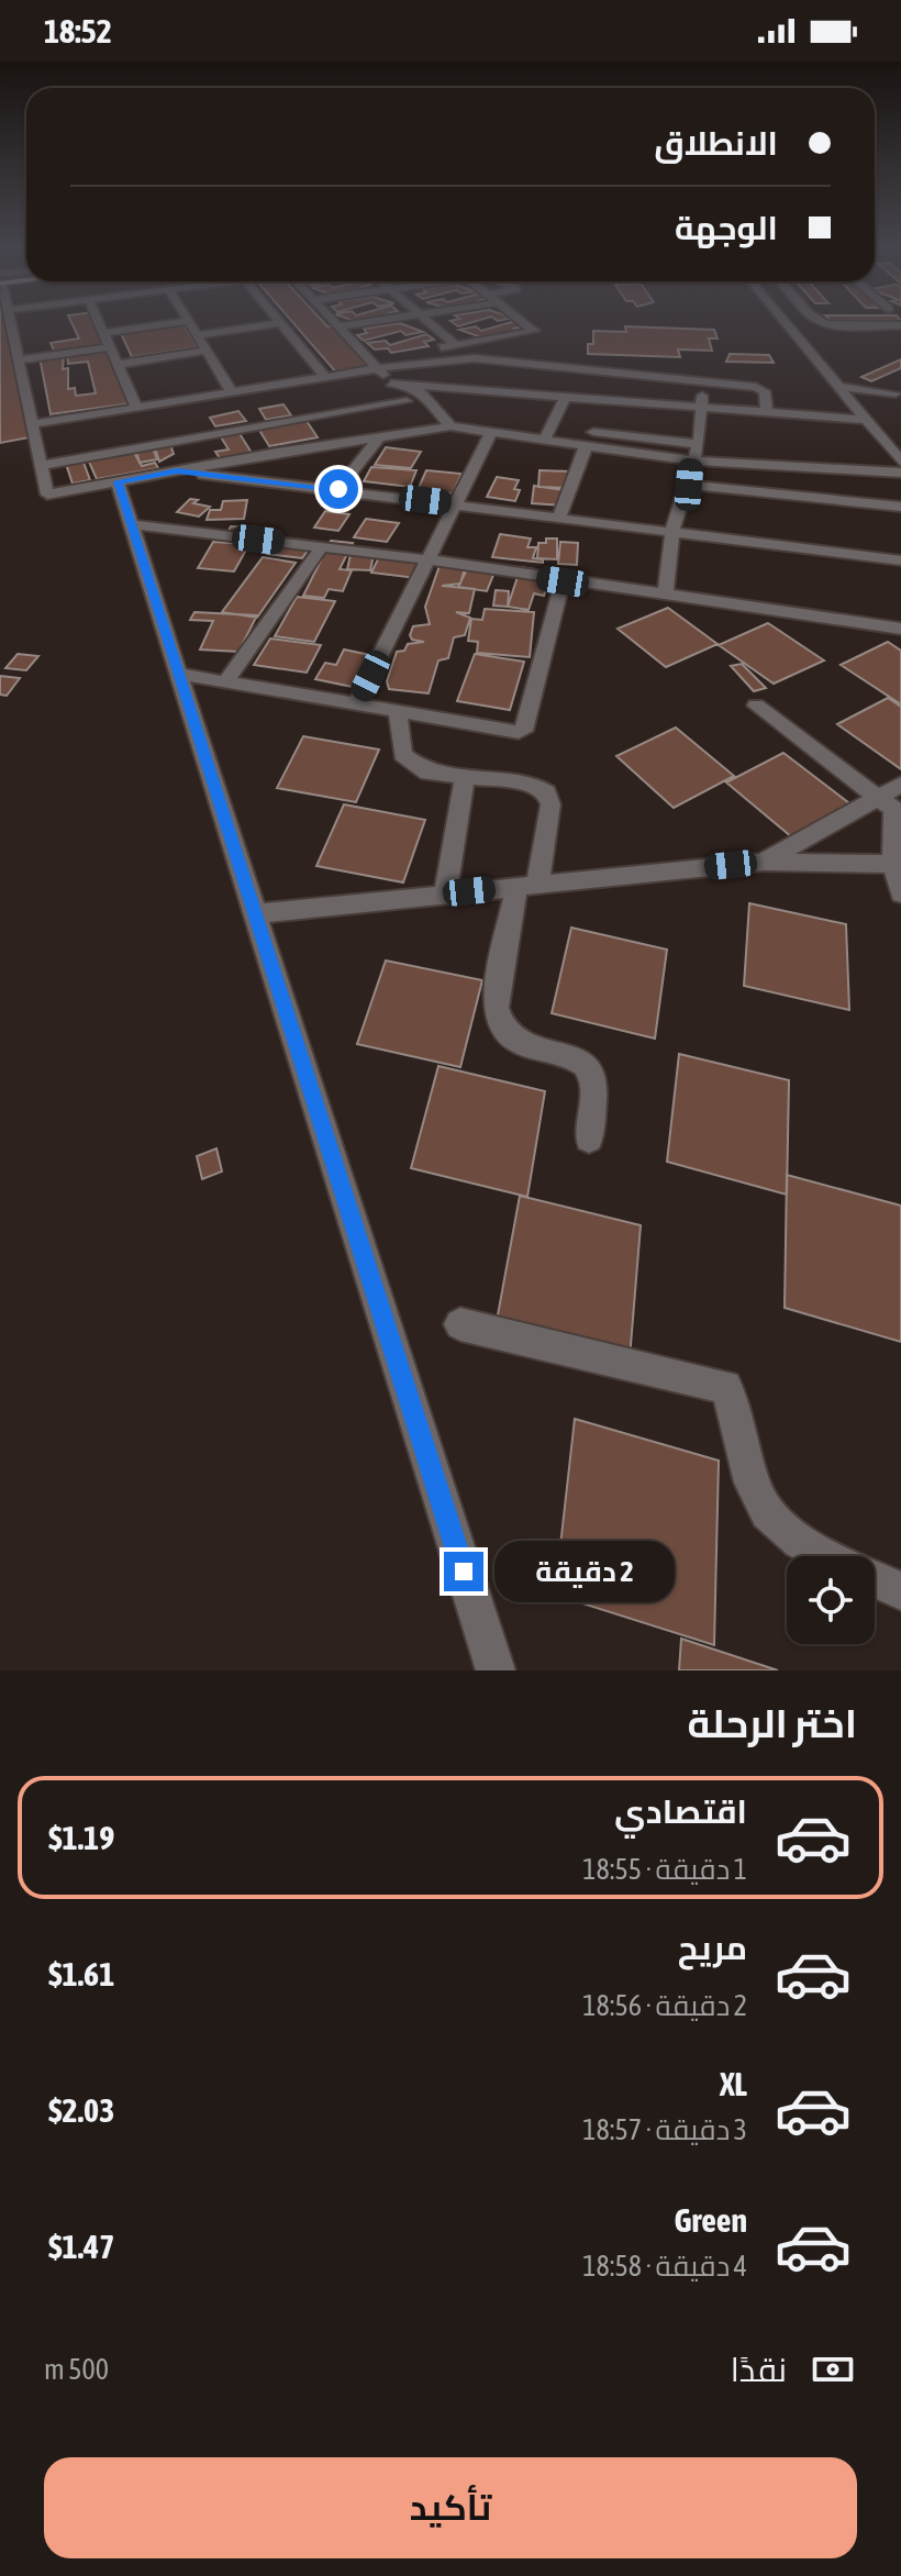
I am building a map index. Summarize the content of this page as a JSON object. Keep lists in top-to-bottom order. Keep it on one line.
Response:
{"page":{"status":"18:52","banner":["الانطلاق","الوجهة"],"bubble":"2 دقيقة","heading":"اختر الرحلة","list":[{"name":"اقتصادي","note":"1 دقيقة · 18:55","value":"$1.19"},{"name":"مريح","note":"2 دقيقة · 18:56","value":"$1.61"},{"name":"XL","note":"3 دقيقة · 18:57","value":"$2.03"},{"name":"Green","note":"4 دقيقة · 18:58","value":"$1.47"}],"pay":["نقدًا","500 m"],"buttons":"تأكيد"}}
